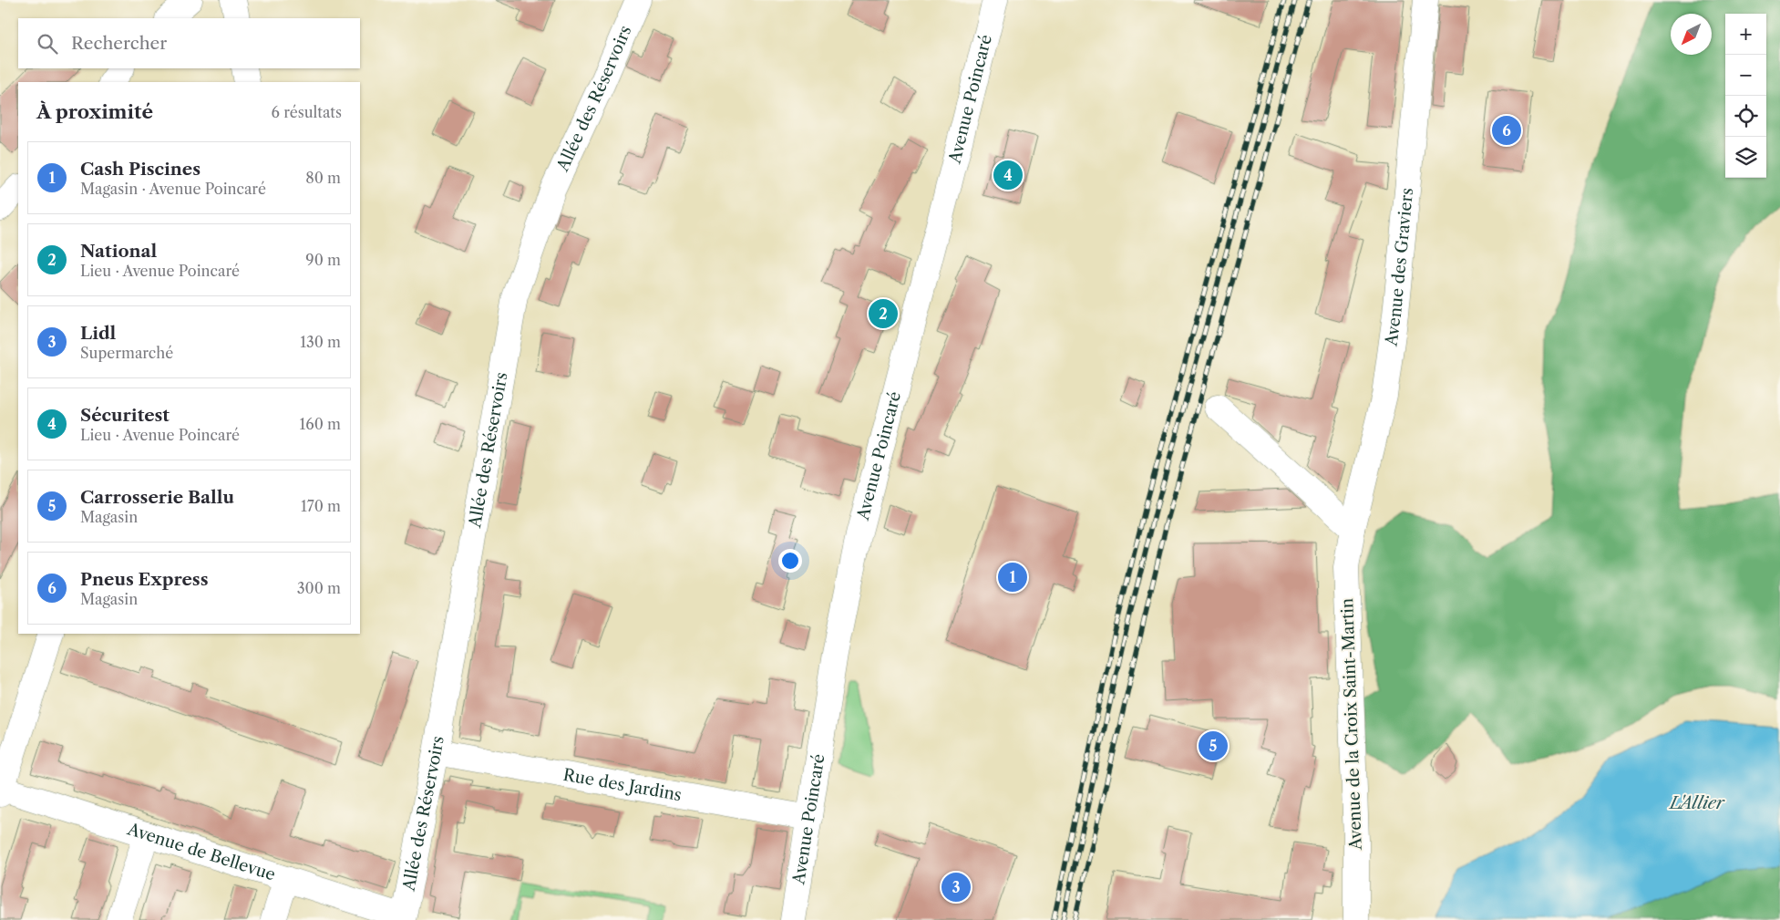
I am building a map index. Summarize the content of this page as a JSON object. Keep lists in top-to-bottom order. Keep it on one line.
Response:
{"streets":{"street":["Allée des Réservoirs","Avenue Poincaré","Avenue des Graviers","Avenue de la Croix Saint-Martin","Rue des Jardins","Avenue de Bellevue"]},"crossings":[["Allée des Réservoirs","Rue des Jardins"],["Allée des Réservoirs","Avenue de Bellevue"],["Avenue Poincaré","Rue des Jardins"],["Avenue des Graviers","Avenue de la Croix Saint-Martin"]],"water":["L'Allier"],"north":"bottom left","page":{"map_buttons":["+","−"],"search":"Rechercher","heading":["À proximité","6 résultats"],"pins":["6","4","2","1","5","3"],"list":[{"mark":"1","name":"Cash Piscines","note":"Magasin · Avenue Poincaré","value":"80 m"},{"mark":"2","name":"National","note":"Lieu · Avenue Poincaré","value":"90 m"},{"mark":"3","name":"Lidl","note":"Supermarché","value":"130 m"},{"mark":"4","name":"Sécuritest","note":"Lieu · Avenue Poincaré","value":"160 m"},{"mark":"5","name":"Carrosserie Ballu","note":"Magasin","value":"170 m"},{"mark":"6","name":"Pneus Express","note":"Magasin","value":"300 m"}]}}
